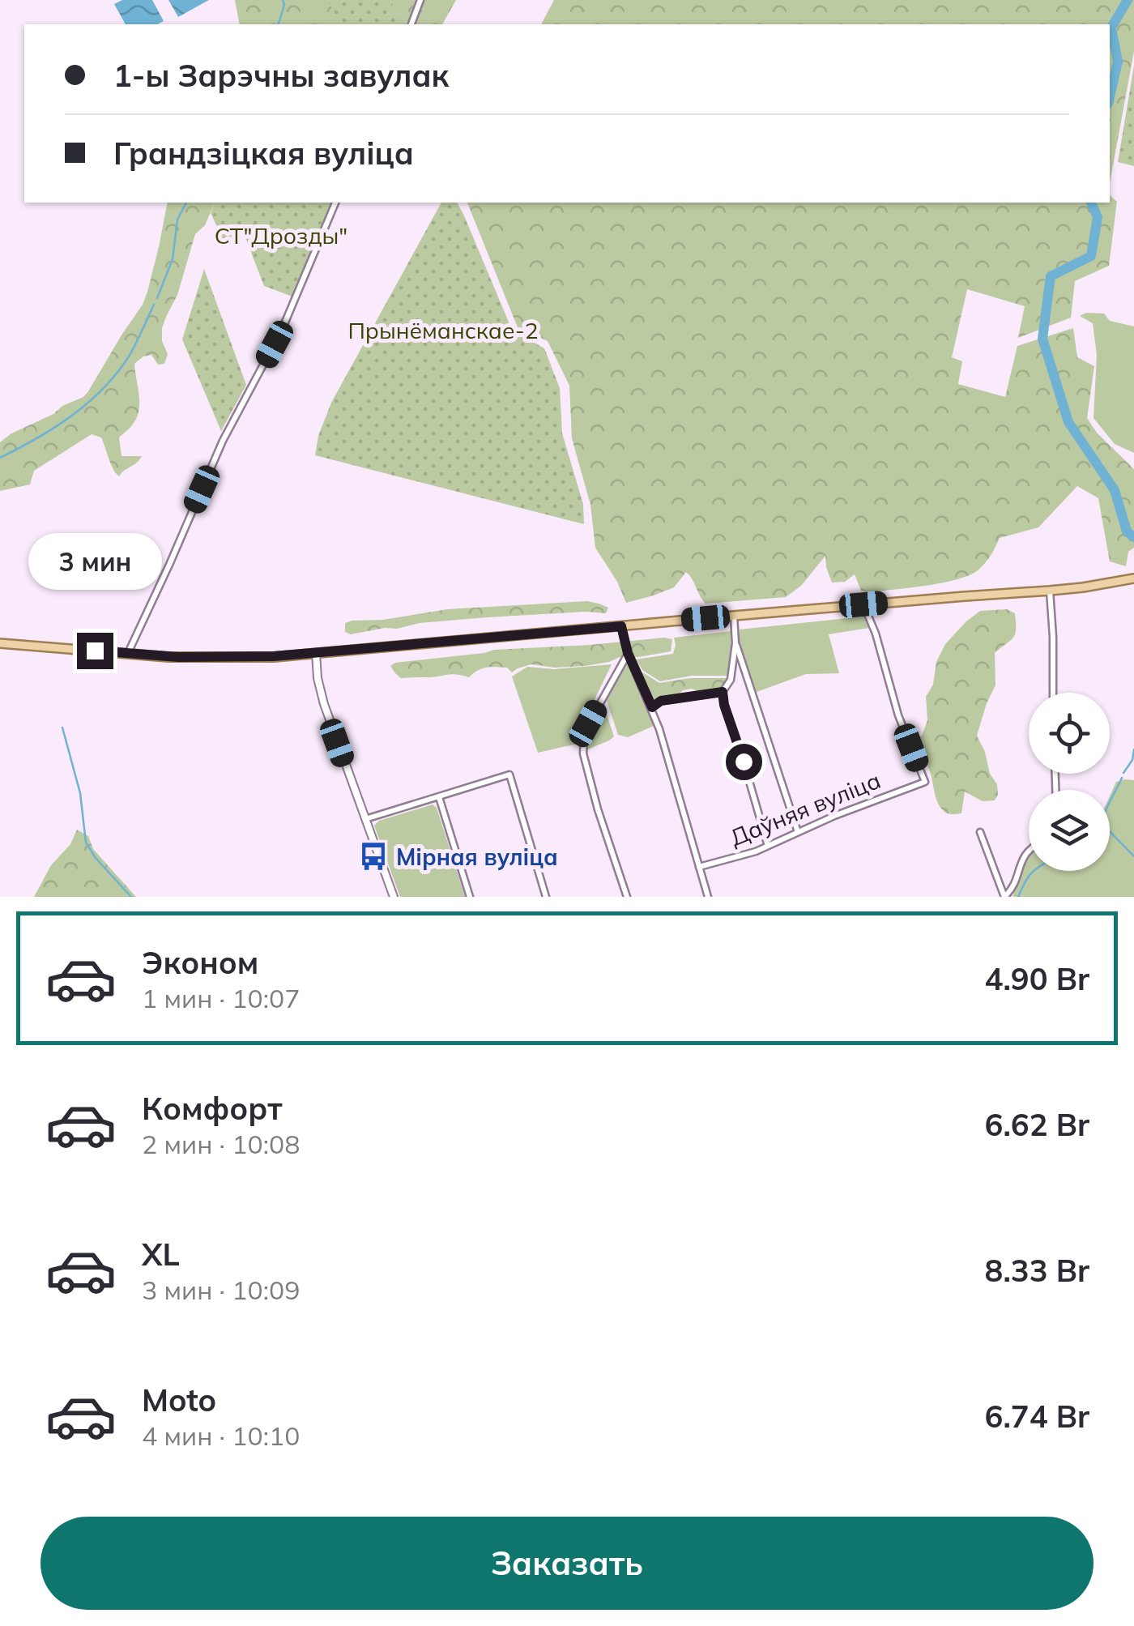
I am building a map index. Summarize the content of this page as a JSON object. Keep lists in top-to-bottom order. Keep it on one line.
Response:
{"streets":{"street":["Даўняя вуліца"]},"parks":["СТ\"Дрозды\"","Прынёманскае-2"],"places":{"bus stop":["Мірная вуліца"]},"page":{"banner":["1-ы Зарэчны завулак","Грандзіцкая вуліца"],"bubble":"3 мин","list":[{"name":"Эконом","note":"1 мин · 10:07","value":"4.90 Br"},{"name":"Комфорт","note":"2 мин · 10:08","value":"6.62 Br"},{"name":"XL","note":"3 мин · 10:09","value":"8.33 Br"},{"name":"Moto","note":"4 мин · 10:10","value":"6.74 Br"}],"buttons":"Заказать"}}
